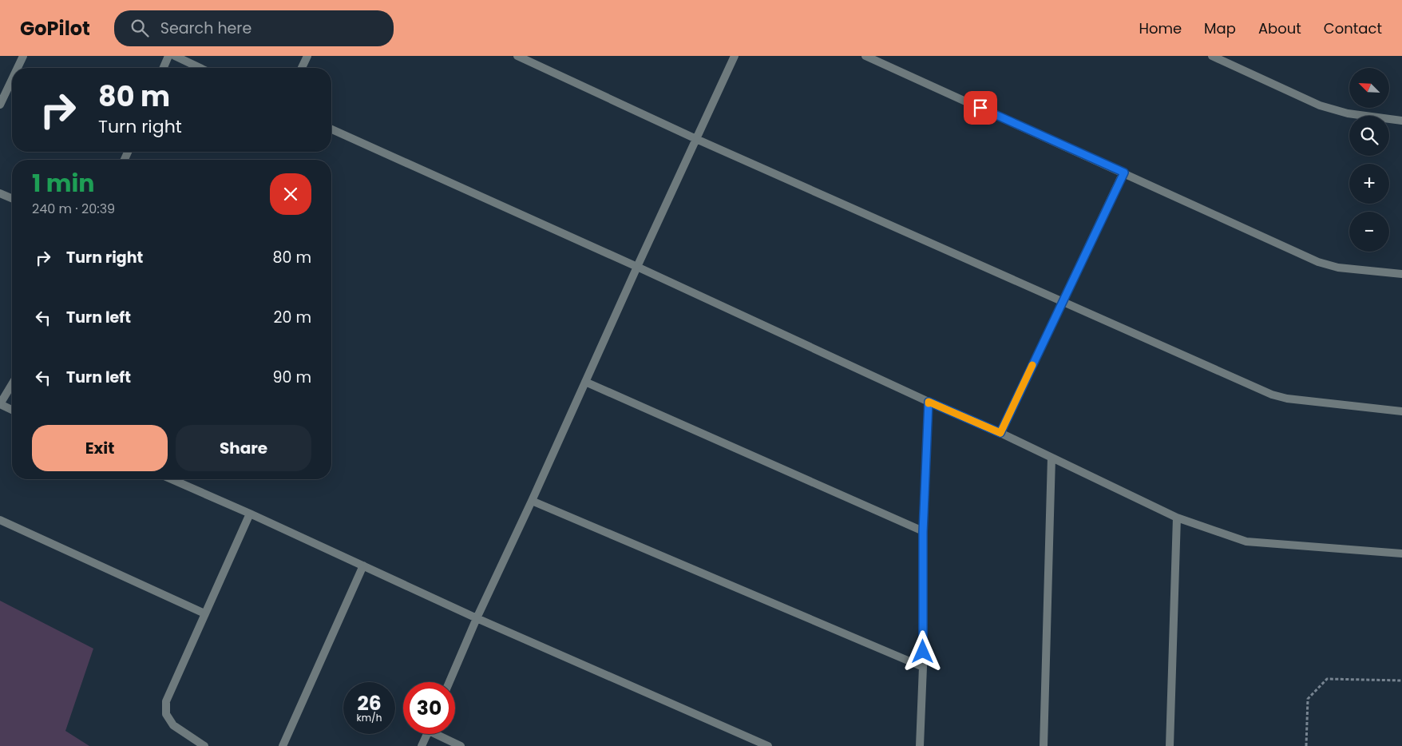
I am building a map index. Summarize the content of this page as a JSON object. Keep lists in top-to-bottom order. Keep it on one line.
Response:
{"north":"top left","page":{"header":"GoPilot","search":"Search here","nav":["Home","Map","About","Contact"],"map_buttons":["+","−"],"turn":["80 m","Turn right"],"heading":["1 min","240 m · 20:39"],"list":[{"name":"Turn right","value":"80 m"},{"name":"Turn left","value":"20 m"},{"name":"Turn left","value":"90 m"}],"buttons":["Exit","Share"],"speed":"26 km/h","limit":"30"}}
